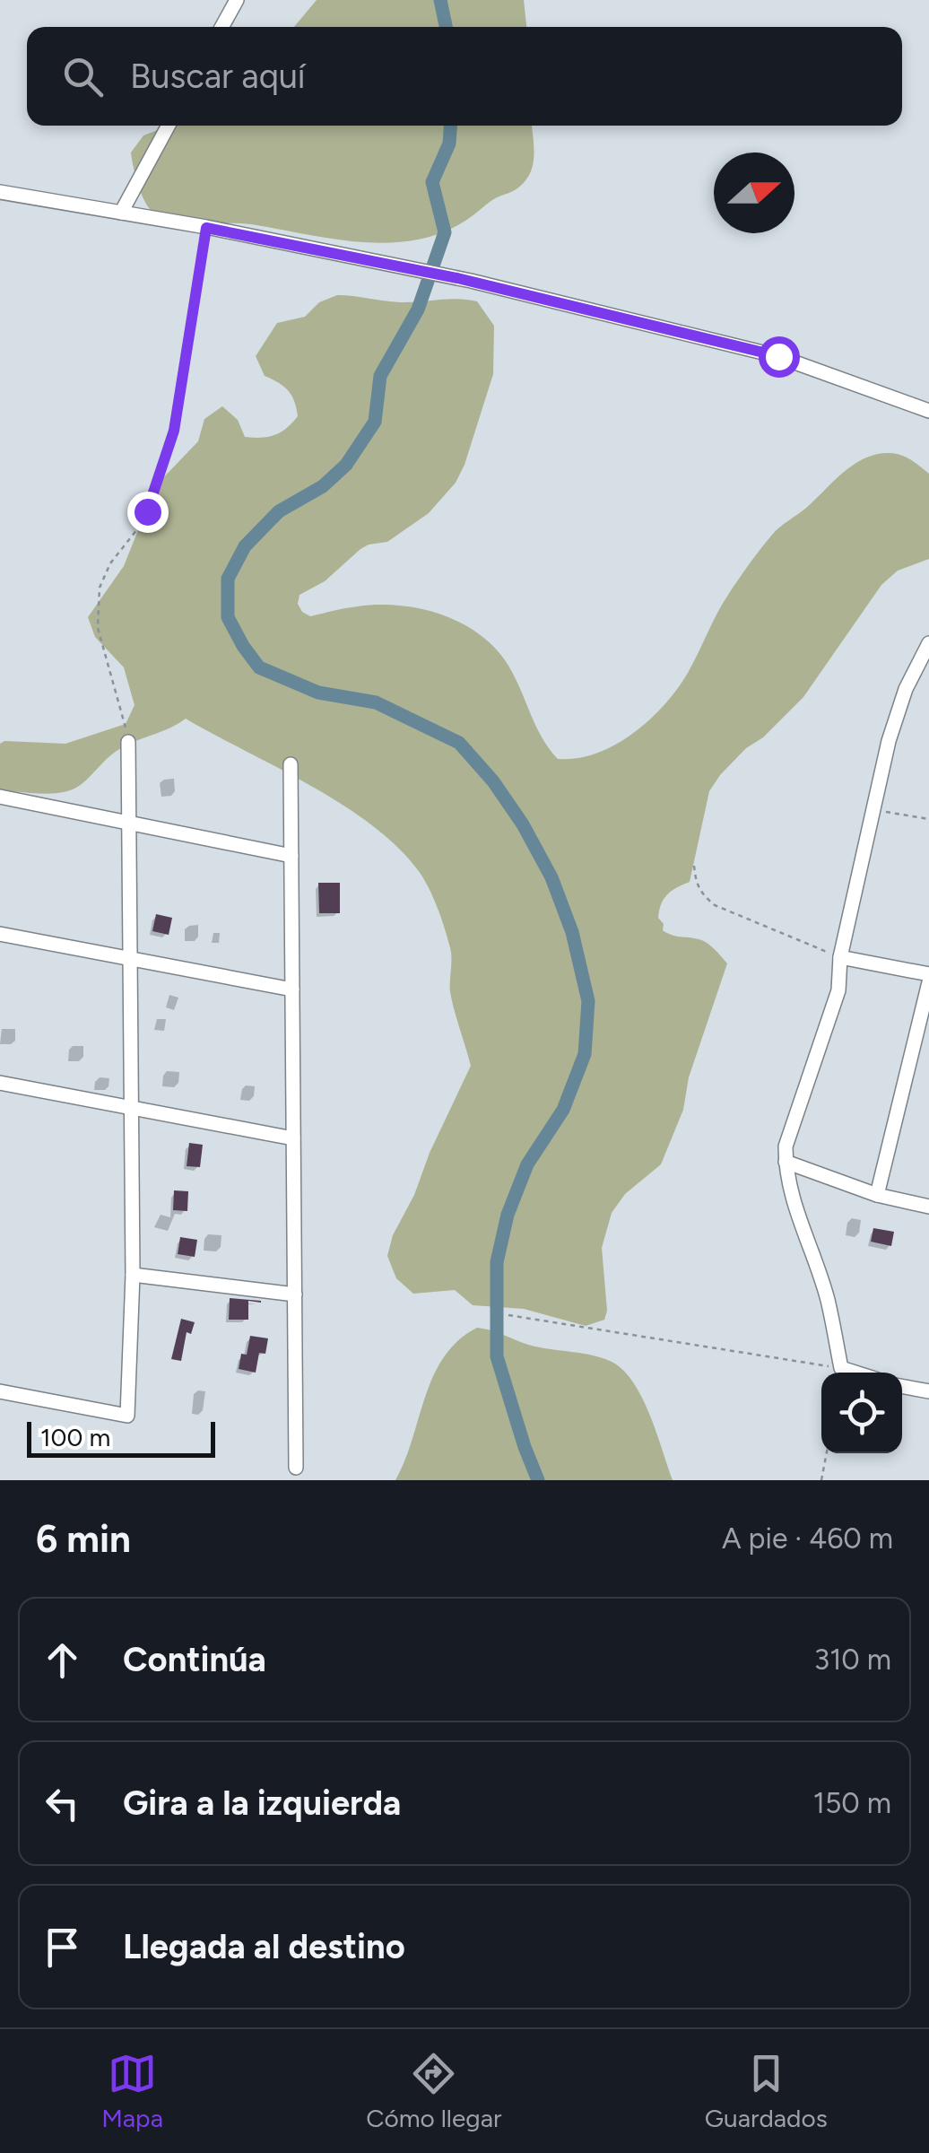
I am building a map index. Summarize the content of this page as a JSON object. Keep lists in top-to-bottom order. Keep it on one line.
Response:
{"scale_bar":"100 m","north":"right","page":{"search":"Buscar aquí","scale":"100 m","heading":["6 min","A pie · 460 m"],"list":[["Continúa","310 m"],["Gira a la izquierda","150 m"],"Llegada al destino"],"nav":["Mapa","Cómo llegar","Guardados"]}}
